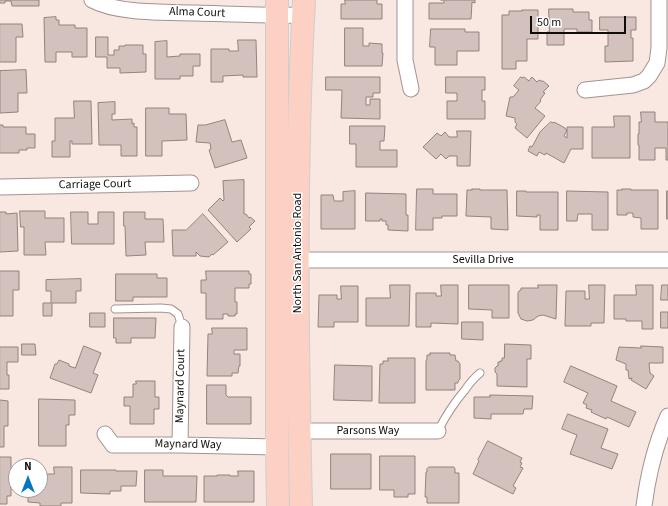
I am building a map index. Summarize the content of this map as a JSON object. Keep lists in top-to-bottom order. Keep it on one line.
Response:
{"streets":{"main road":["North San Antonio Road"],"street":["Alma Court","Carriage Court","Sevilla Drive","Maynard Court","Parsons Way","Maynard Way"]},"crossings":[["Alma Court","North San Antonio Road"],["North San Antonio Road","Sevilla Drive"],["North San Antonio Road","Parsons Way"],["North San Antonio Road","Maynard Way"],["Maynard Court","Maynard Way"]],"scale_bar":"50 m","north":"top"}
